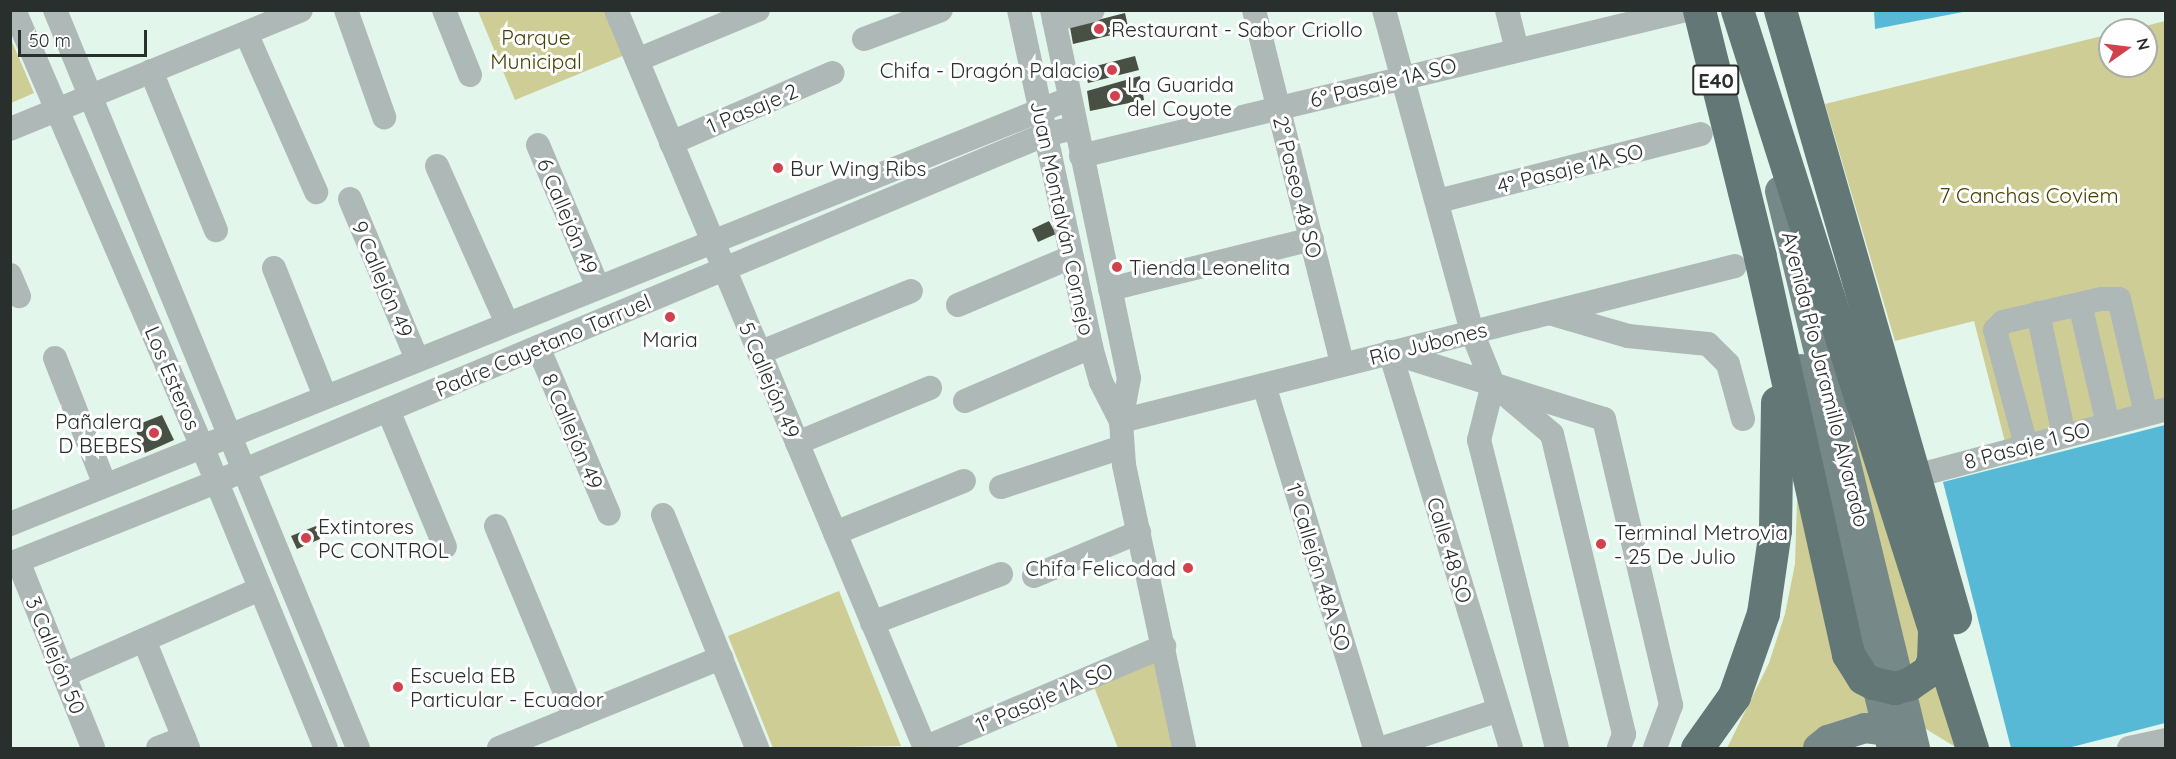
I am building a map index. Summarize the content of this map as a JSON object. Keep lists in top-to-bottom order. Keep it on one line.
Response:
{"streets":{"highway":["E40"],"main road":["Avenida Pío Jaramillo Alvarado"],"street":["6° Pasaje 1A SO","1 Pasaje 2","4° Pasaje 1A SO","2° Paseo 48 SO","6 Callejón 49","Juan Montalván Cornejo","9 Callejón 49","Río Jubones","Padre Cayetano Tarruel","Los Esteros","5 Callejón 49","8 Callejón 49","8 Pasaje 1 SO","Calle 48 SO","1° Callejón 48A SO","3 Callejón 50","1° Pasaje 1A SO"]},"crossings":[["E40","Avenida Pío Jaramillo Alvarado"],["6° Pasaje 1A SO","2° Paseo 48 SO"],["6° Pasaje 1A SO","Juan Montalván Cornejo"],["1 Pasaje 2","5 Callejón 49"],["2° Paseo 48 SO","Río Jubones"],["6 Callejón 49","Padre Cayetano Tarruel"],["Juan Montalván Cornejo","Río Jubones"],["Juan Montalván Cornejo","Padre Cayetano Tarruel"],["Juan Montalván Cornejo","1° Pasaje 1A SO"],["9 Callejón 49","Padre Cayetano Tarruel"],["Río Jubones","Calle 48 SO"],["Río Jubones","1° Callejón 48A SO"],["Padre Cayetano Tarruel","Los Esteros"],["Padre Cayetano Tarruel","5 Callejón 49"],["Padre Cayetano Tarruel","8 Callejón 49"],["Padre Cayetano Tarruel","3 Callejón 50"],["5 Callejón 49","1° Pasaje 1A SO"]],"parks":["Parque Municipal","7 Canchas Coviem"],"places":["Restaurant - Sabor Criollo","Chifa - Dragón Palacio","La Guarida del Coyote","Bur Wing Ribs","Tienda Leonelita","Maria","Pañalera D BEBES","Extintores PC CONTROL","Terminal Metrovia - 25 De Julio","Chifa Felicodad","Escuela EB Particular - Ecuador"],"scale_bar":"50 m","north":"right"}
